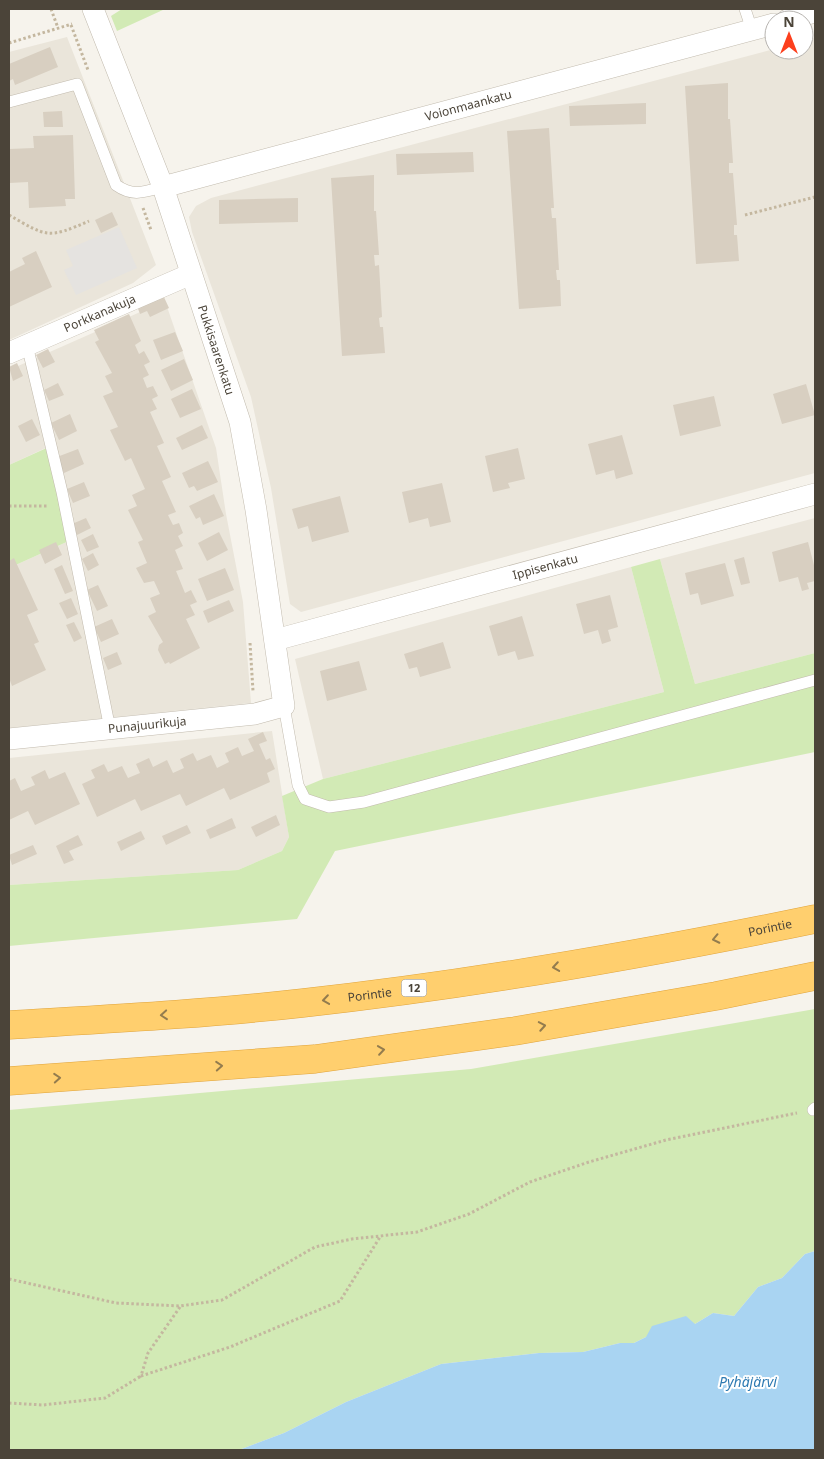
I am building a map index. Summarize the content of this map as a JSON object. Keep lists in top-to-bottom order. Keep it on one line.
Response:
{"streets":{"highway":["Porintie","12"],"street":["Voionmaankatu","Porkkanakuja","Pukkisaarenkatu","Ippisenkatu","Punajuurikuja"]},"crossings":[["Voionmaankatu","Pukkisaarenkatu"],["Porkkanakuja","Pukkisaarenkatu"],["Pukkisaarenkatu","Ippisenkatu"],["Pukkisaarenkatu","Punajuurikuja"]],"water":["Pyhäjärvi"],"north":"top"}
